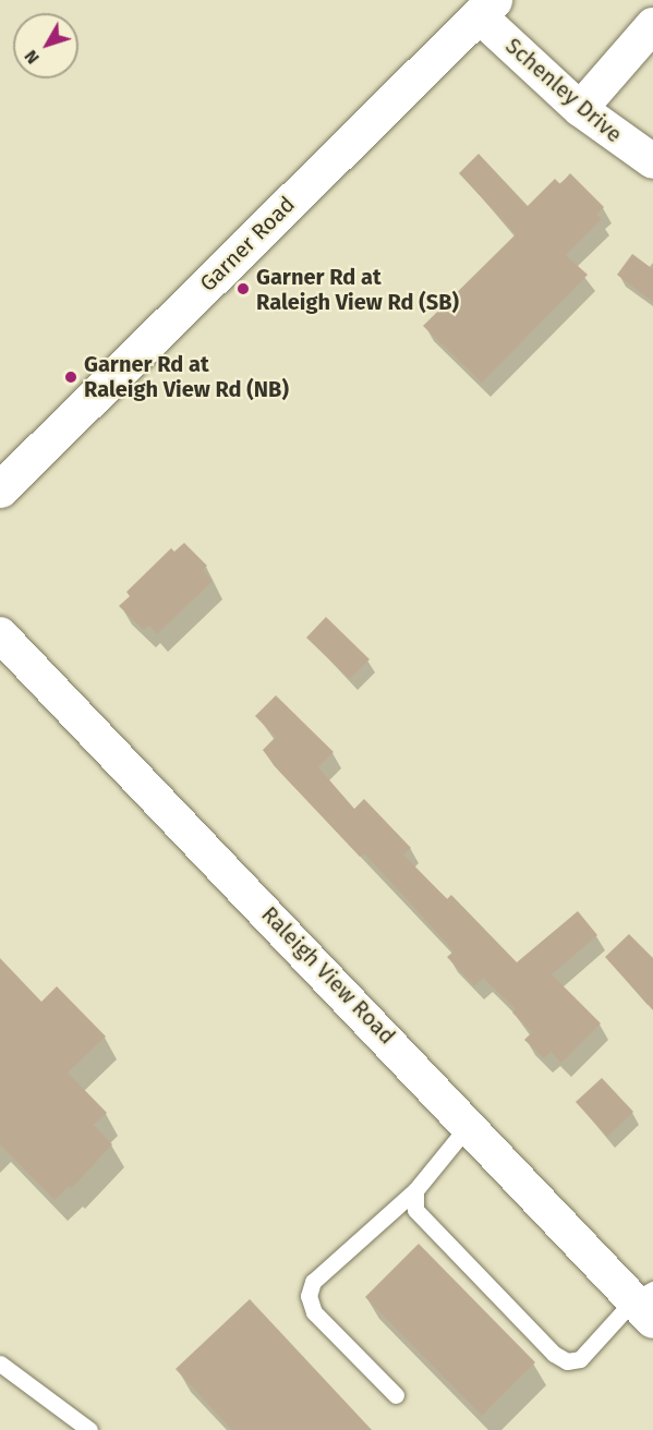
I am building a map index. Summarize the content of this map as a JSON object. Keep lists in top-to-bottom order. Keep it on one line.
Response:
{"streets":{"main road":["Garner Road"],"street":["Schenley Drive","Raleigh View Road"]},"crossings":[["Schenley Drive","Garner Road"]],"places":["Garner Rd at Raleigh View Rd (SB)","Garner Rd at Raleigh View Rd (NB)"],"north":"bottom left"}
